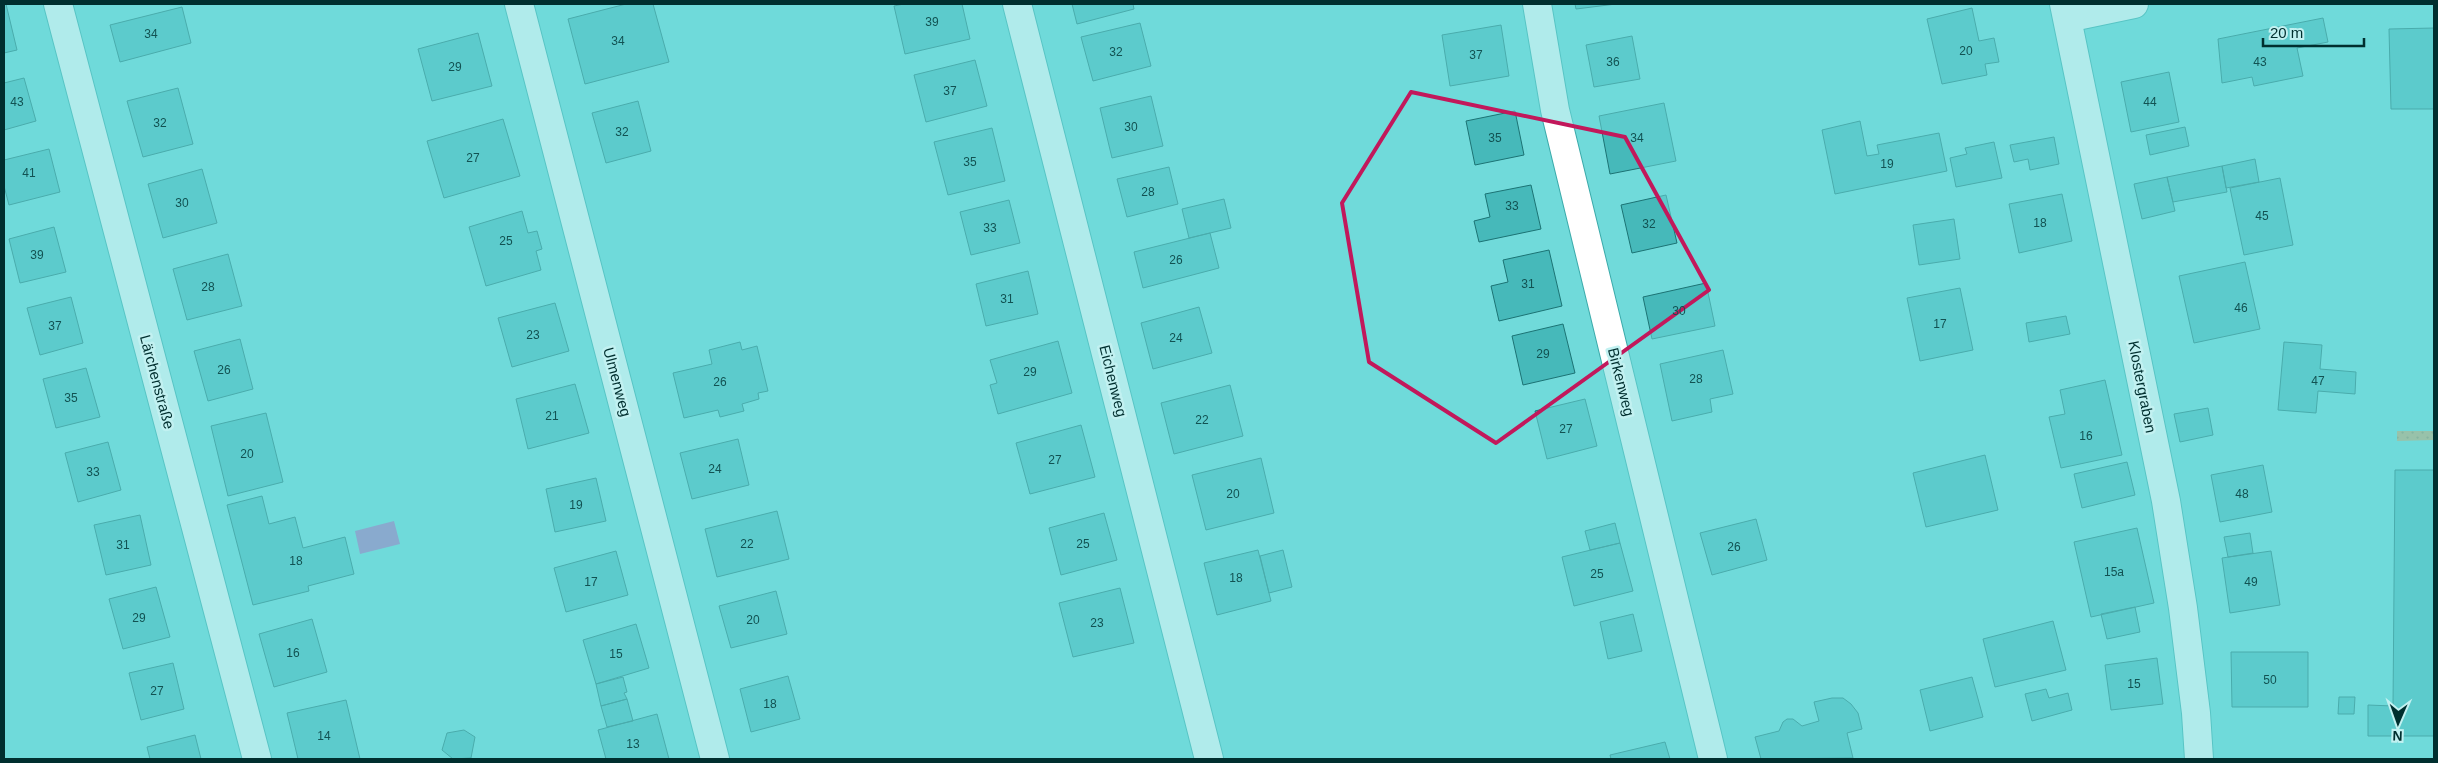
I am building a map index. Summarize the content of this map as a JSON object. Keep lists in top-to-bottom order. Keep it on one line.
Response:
{"streets":{"street":["Eichenweg","Lärchenstraße","Ulmenweg","Birkenweg","Klostergraben"]},"house_numbers":["39","34","34","20","32","37","36","43","29","37","43","44","32","30","32","35","34","27","35","19","41","28","30","33","45","18","32","33","25","39","26","31","28","31","46","30","17","37","23","24","29","26","29","28","47","26","35","21","22","27","16","20","27","24","33","20","48","19","22","25","31","26","18","15a","25","18","17","49","29","20","23","16","15","50","15","27","18","14","13"],"scale_bar":"20 m","north":"bottom"}
